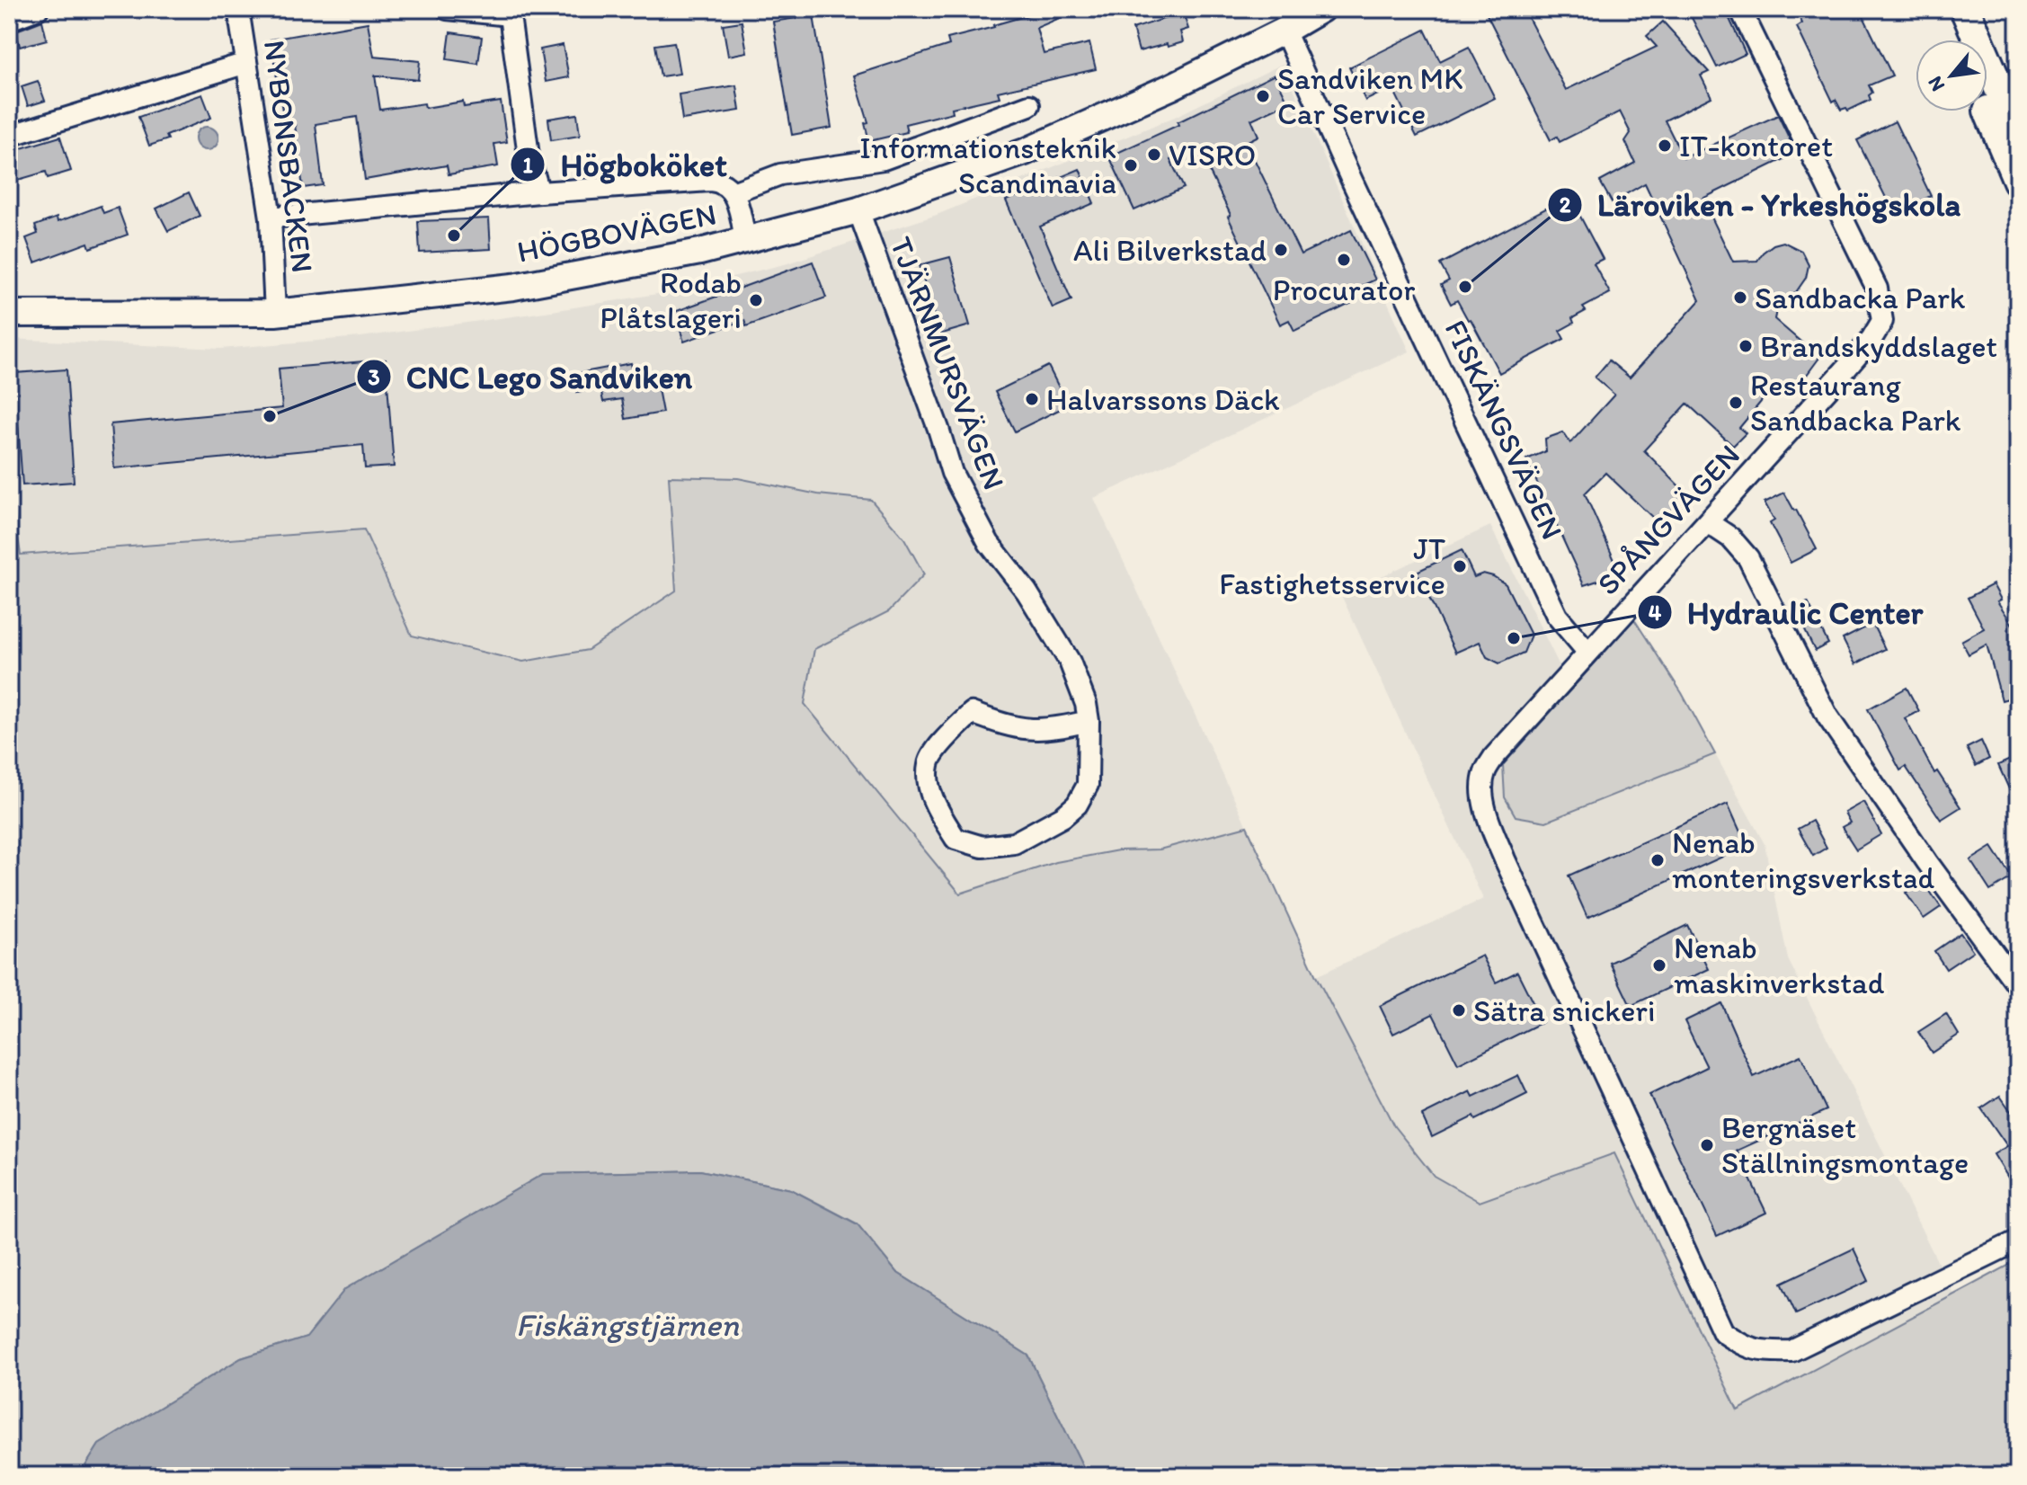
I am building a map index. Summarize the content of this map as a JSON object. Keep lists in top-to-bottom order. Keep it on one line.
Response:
{"streets":{"main road":["HÖGBOVÄGEN"],"street":["NYBONSBACKEN","TJÄRNMURSVÄGEN","FISKÄNGSVÄGEN","SPÅNGVÄGEN"]},"crossings":[["NYBONSBACKEN","HÖGBOVÄGEN"],["HÖGBOVÄGEN","TJÄRNMURSVÄGEN"],["HÖGBOVÄGEN","FISKÄNGSVÄGEN"],["FISKÄNGSVÄGEN","SPÅNGVÄGEN"]],"water":["Fiskängstjärnen"],"places":["Sandviken MK Car Service","IT-kontoret","VISRO","Informationsteknik Scandinavia","Högboköket","Ali Bilverkstad","Procurator","Läroviken - Yrkeshögskola","Sandbacka Park","Rodab Plåtslageri","Brandskyddslaget","Halvarssons Däck","Restaurang Sandbacka Park","CNC Lego Sandviken","JT Fastighetsservice","Hydraulic Center","Nenab monteringsverkstad","Nenab maskinverkstad","Sätra snickeri","Bergnäset Ställningsmontage"],"north":"bottom left"}
